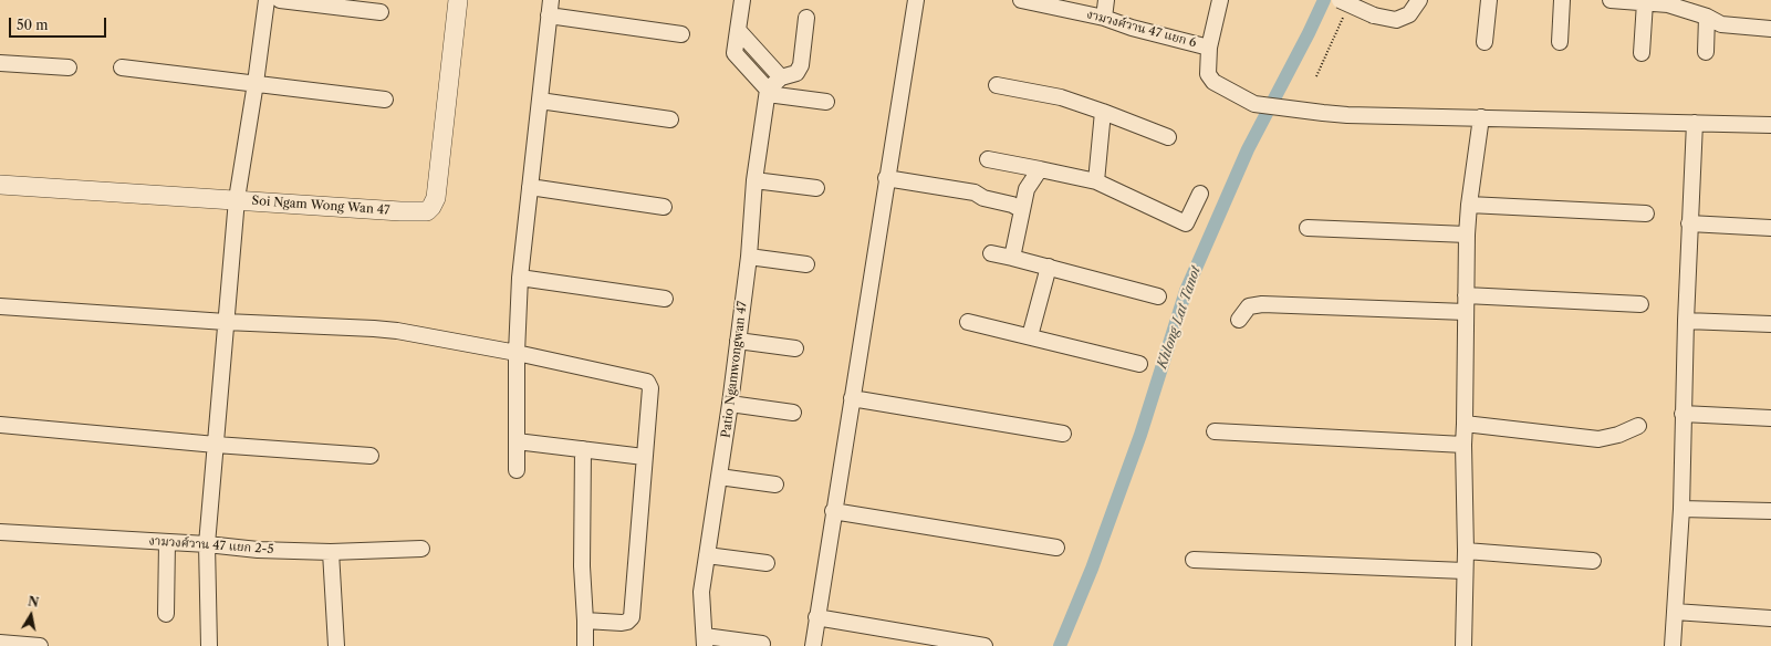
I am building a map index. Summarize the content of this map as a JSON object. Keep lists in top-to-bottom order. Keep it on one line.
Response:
{"streets":{"street":["งามวงศ์วาน 47 แยก 6","Soi Ngam Wong Wan 47","Patio Ngamwongwan 47","งามวงศ์วาน 47 แยก 2-5"]},"water":["Khlong Lat Tanot"],"scale_bar":"50 m","north":"top"}
